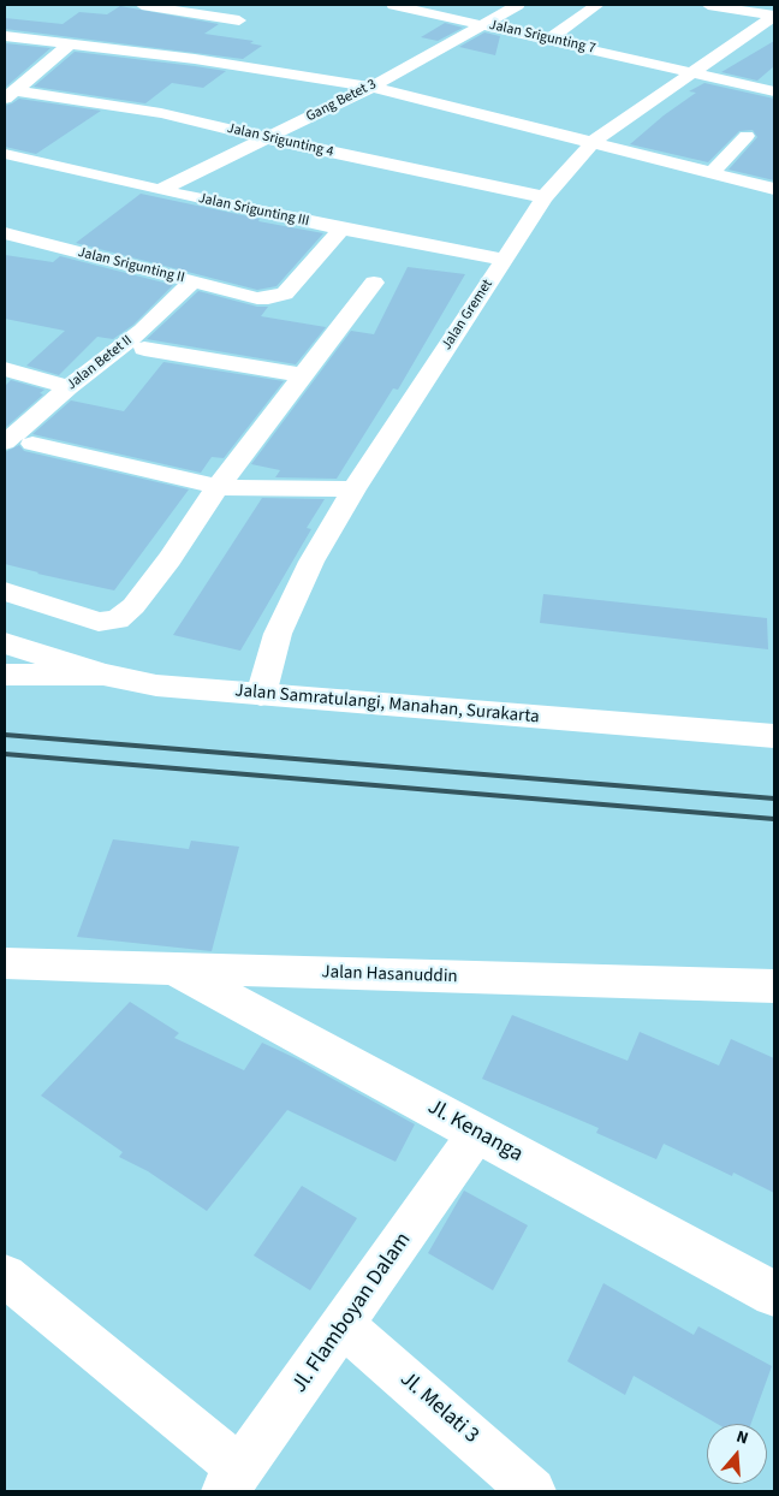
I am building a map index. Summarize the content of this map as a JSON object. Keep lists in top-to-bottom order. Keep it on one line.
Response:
{"streets":{"main road":["Jalan Samratulangi, Manahan, Surakarta","Jalan Hasanuddin","Jl. Kenanga"],"street":["Jalan Srigunting 7","Gang Betet 3","Jalan Srigunting 4","Jalan Srigunting III","Jalan Srigunting II","Jalan Gremet","Jalan Betet II","Jl. Flamboyan Dalam","Jl. Melati 3"]},"crossings":[["Jalan Srigunting 7","Gang Betet 3"],["Jalan Srigunting 7","Jalan Gremet"],["Gang Betet 3","Jalan Srigunting 4"],["Gang Betet 3","Jalan Srigunting III"],["Jalan Srigunting 4","Jalan Gremet"],["Jalan Srigunting III","Jalan Srigunting II"],["Jalan Srigunting III","Jalan Gremet"],["Jalan Srigunting II","Jalan Betet II"],["Jalan Gremet","Jalan Samratulangi, Manahan, Surakarta"],["Jalan Hasanuddin","Jl. Kenanga"],["Jl. Kenanga","Jl. Flamboyan Dalam"],["Jl. Flamboyan Dalam","Jl. Melati 3"]],"north":"top"}
